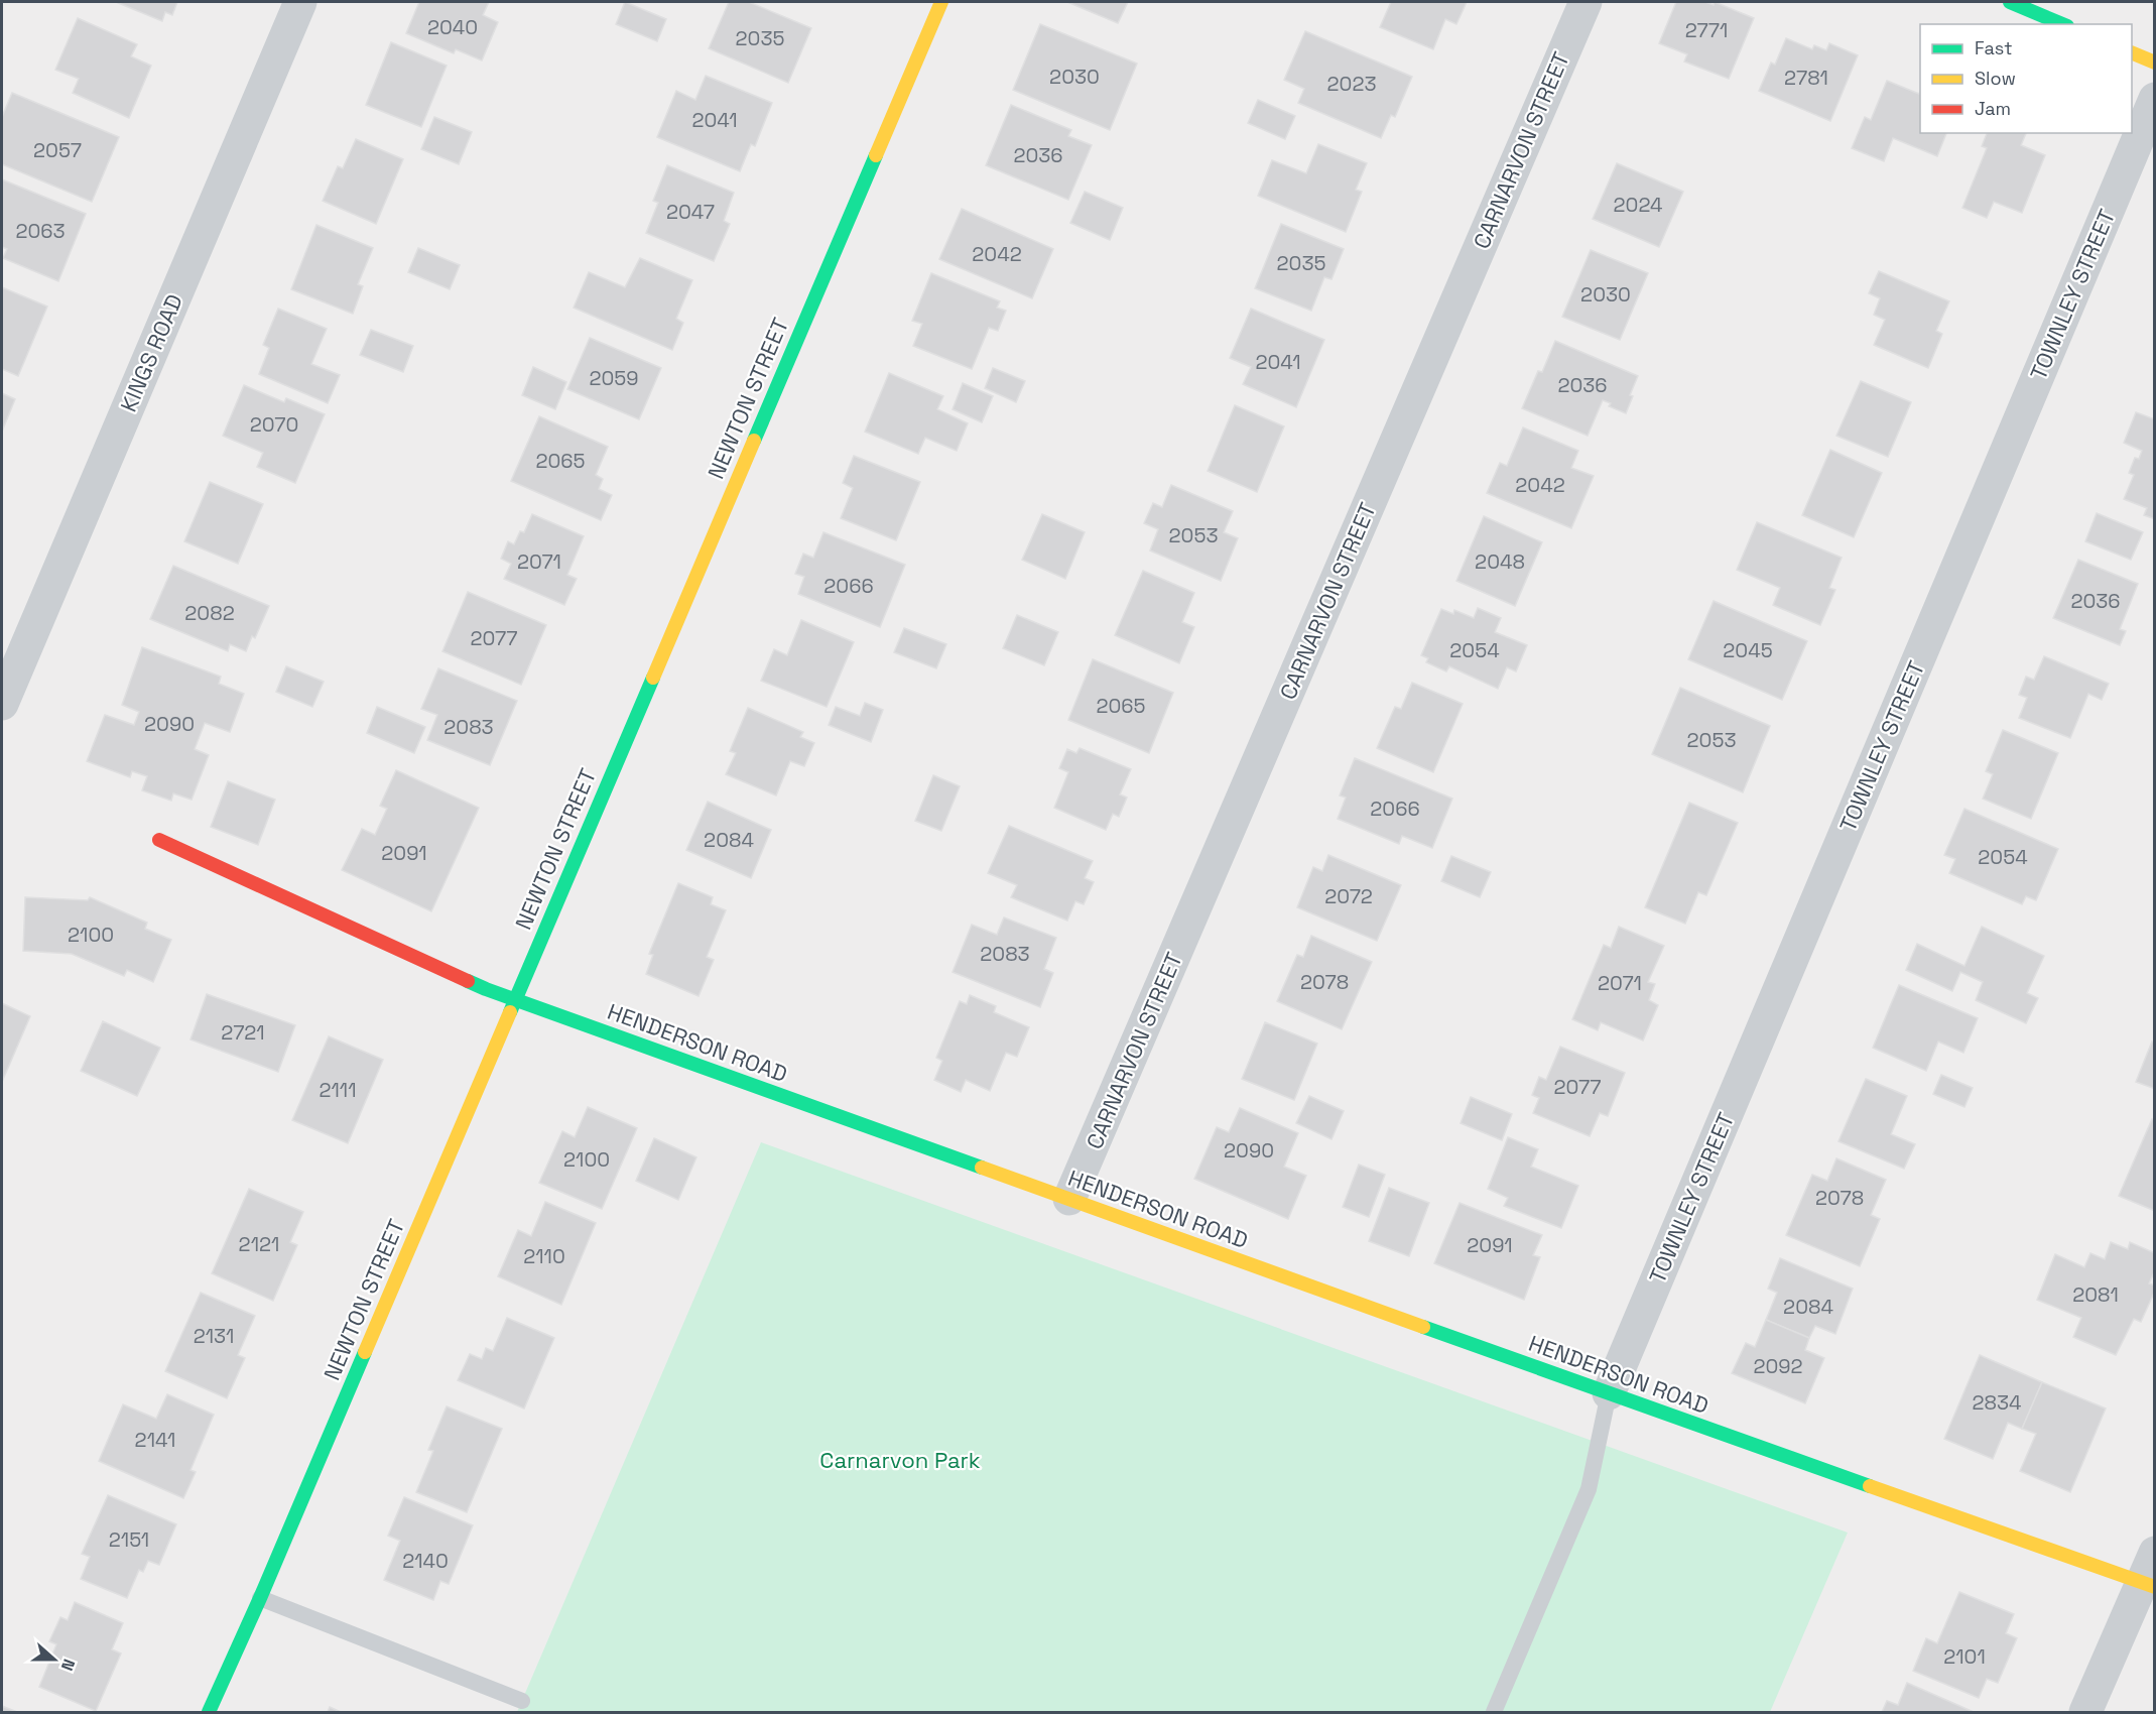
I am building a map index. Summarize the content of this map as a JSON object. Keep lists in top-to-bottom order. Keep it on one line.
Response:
{"streets":{"street":["CARNARVON STREET","TOWNLEY STREET","KINGS ROAD","NEWTON STREET","HENDERSON ROAD"]},"crossings":[["CARNARVON STREET","HENDERSON ROAD"],["TOWNLEY STREET","HENDERSON ROAD"],["NEWTON STREET","HENDERSON ROAD"]],"parks":["Carnarvon Park"],"house_numbers":["2040","2771","2035","2030","2781","2023","2041","2057","2036","2024","2047","2063","2042","2035","2030","2041","2059","2036","2070","2065","2042","2053","2071","2048","2066","2036","2082","2077","2054","2045","2065","2090","2083","2053","2066","2084","2091","2054","2072","2100","2083","2078","2071","2721","2077","2111","2090","2100","2078","2121","2091","2110","2081","2084","2131","2092","2834","2141","2151","2140","2101"],"legend":["Fast","Slow","Jam"],"north":"right"}
